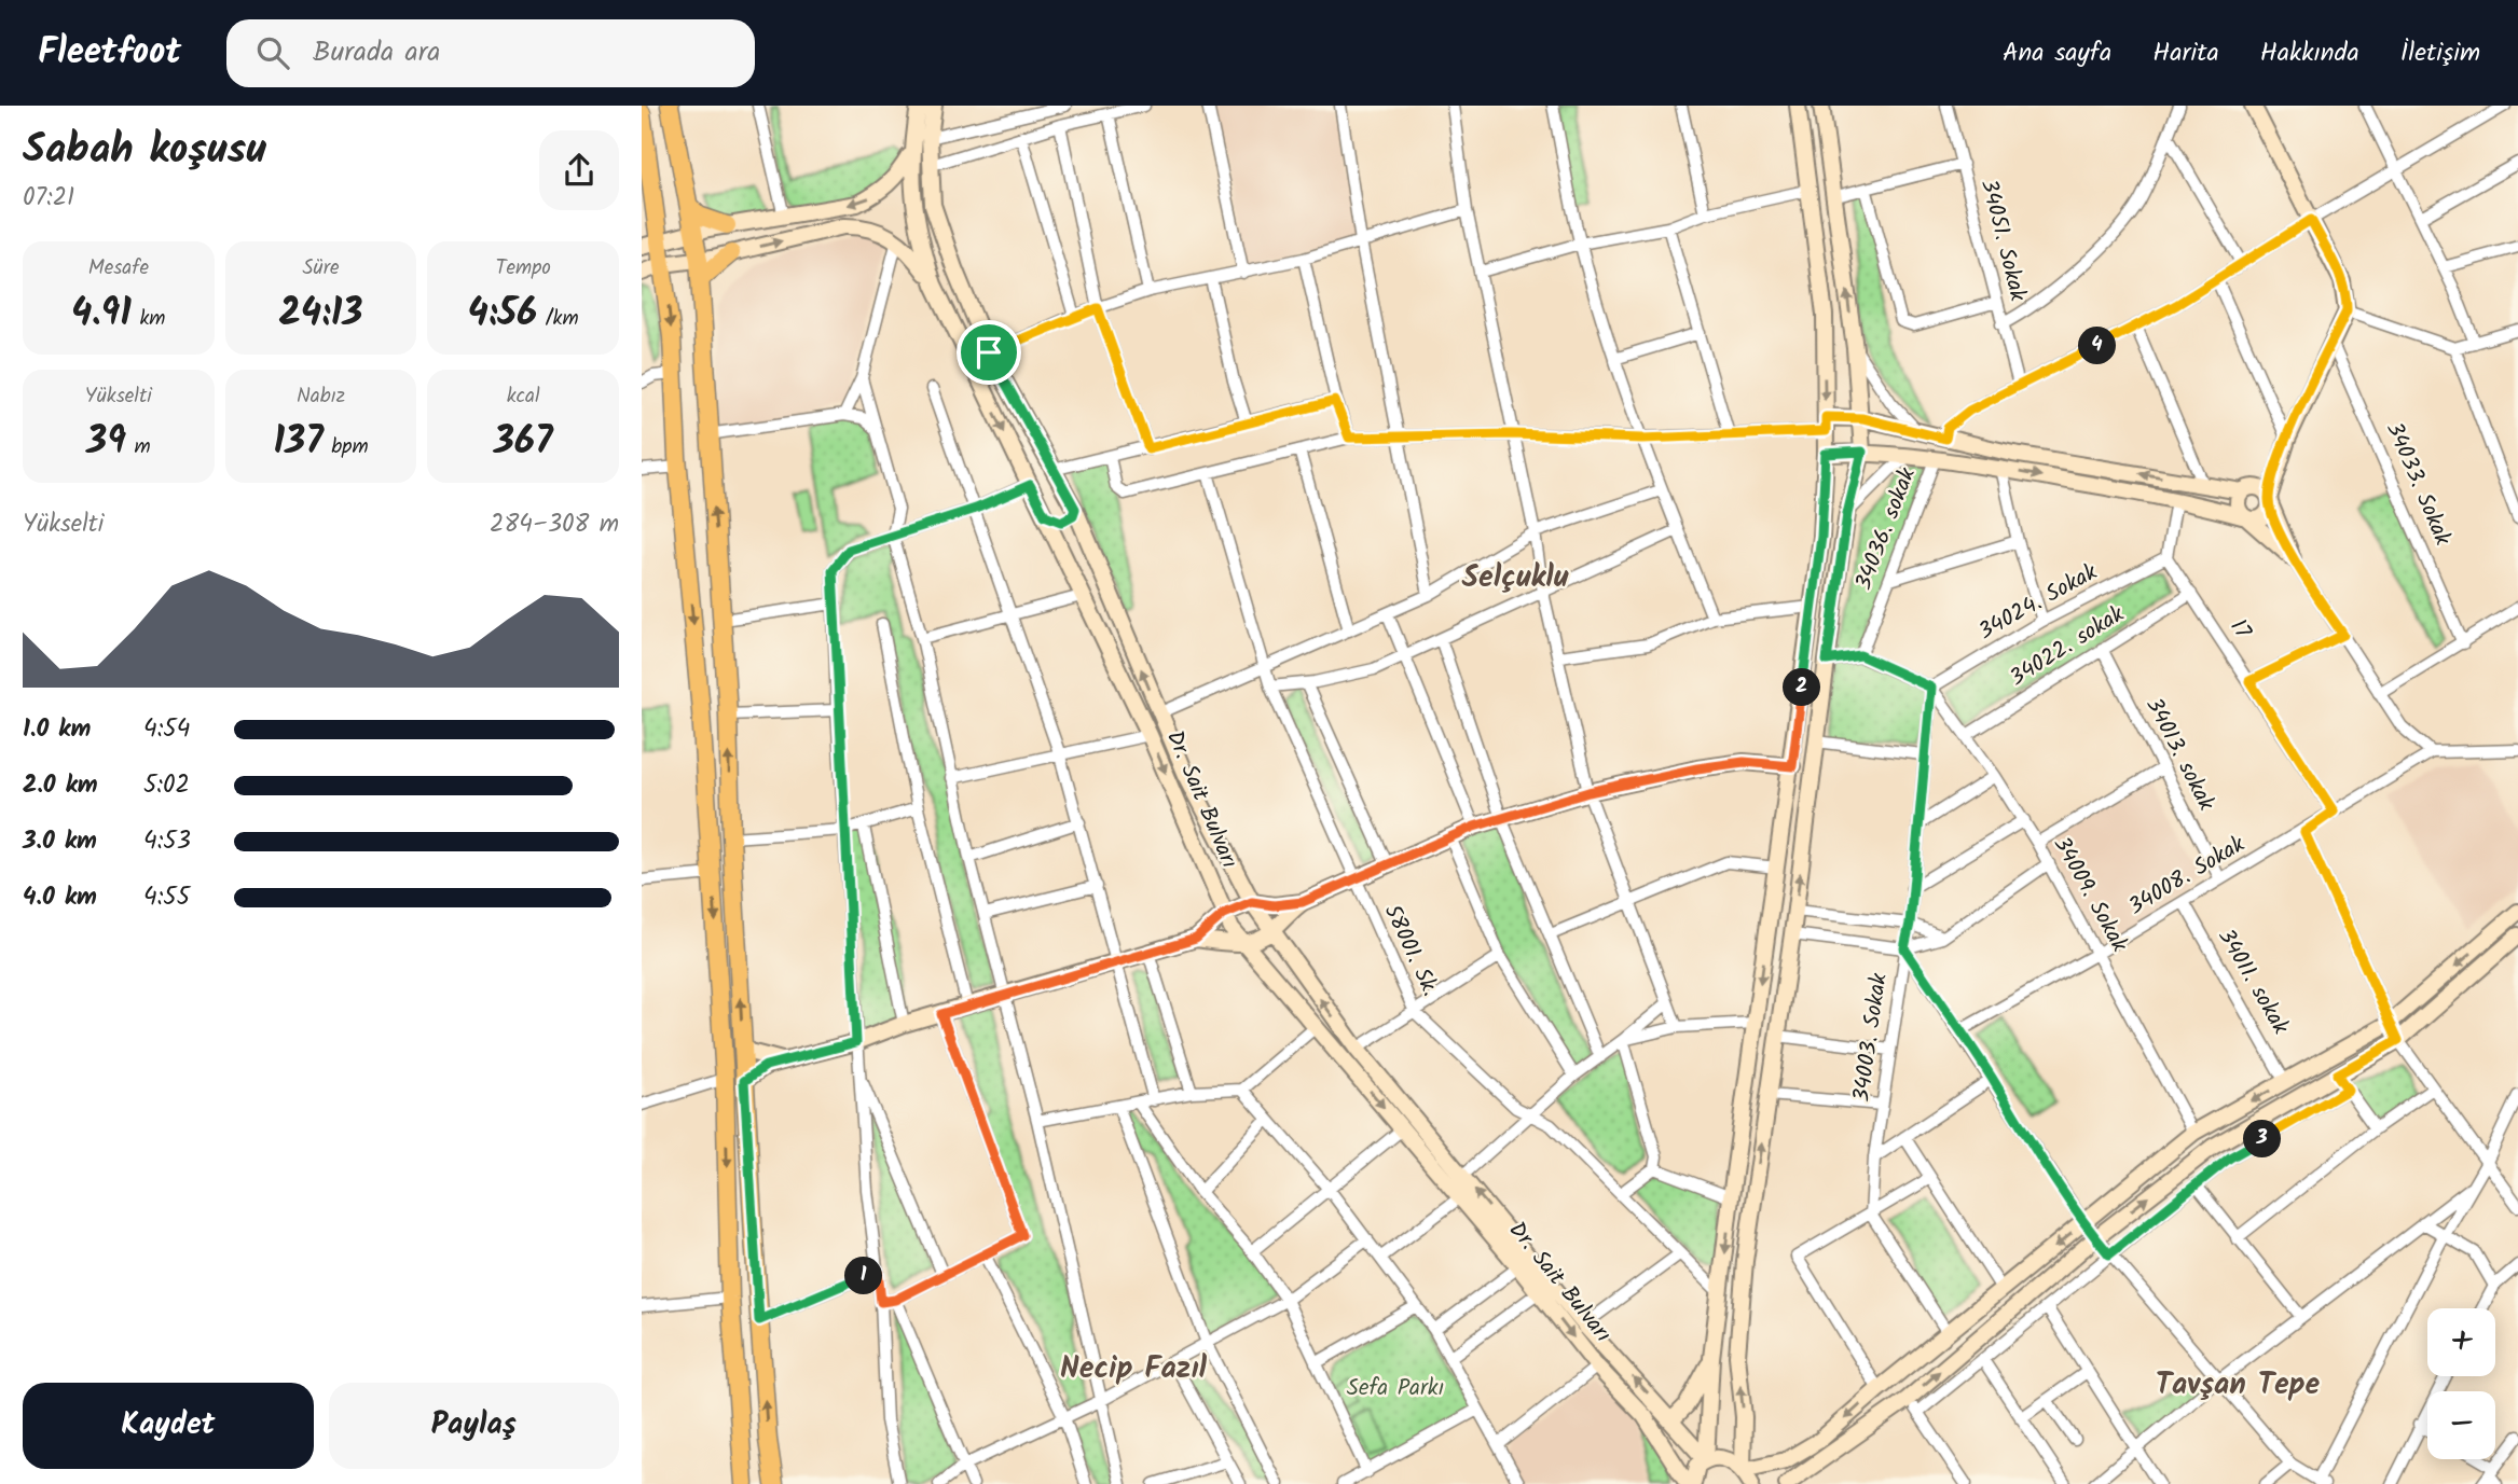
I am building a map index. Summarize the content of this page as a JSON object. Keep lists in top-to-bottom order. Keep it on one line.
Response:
{"streets":{"main road":["Dr. Sait Bulvarı"],"street":["34051. Sokak","34033. Sokak","34036. sokak","34024. Sokak","17","34022. sokak","34013. sokak","34008. Sokak","34009. Sokak","58001. Sk.","34011. sokak","34003. Sokak"]},"crossings":[["34024. Sokak","17"],["34024. Sokak","34009. Sokak"],["34024. Sokak","34003. Sokak"],["17","34022. sokak"],["17","34008. Sokak"],["34022. sokak","34013. sokak"],["34022. sokak","34009. Sokak"],["34013. sokak","34008. Sokak"],["34008. Sokak","34009. Sokak"],["34008. Sokak","34011. sokak"],["34009. Sokak","34003. Sokak"]],"districts":["Selçuklu","Necip Fazıl","Tavşan Tepe"],"parks":["Sefa Parkı"],"page":{"header":"Fleetfoot","search":"Burada ara","nav":["Ana sayfa","Harita","Hakkında","İletişim"],"heading":["Sabah koşusu","07:21"],"stats":[["Mesafe","4.91 km"],["Süre","24:13"],["Tempo","4:56 /km"],["Yükselti","39 m"],["Nabız","137 bpm"],["kcal","367"]],"pins":["4","2","3","1"],"chart":["Yükselti","284–308 m"],"list":[{"name":"1.0 km","note":"4:54"},{"name":"2.0 km","note":"5:02"},{"name":"3.0 km","note":"4:53"},{"name":"4.0 km","note":"4:55"}],"map_buttons":["+","−"],"buttons":["Kaydet","Paylaş"]}}
